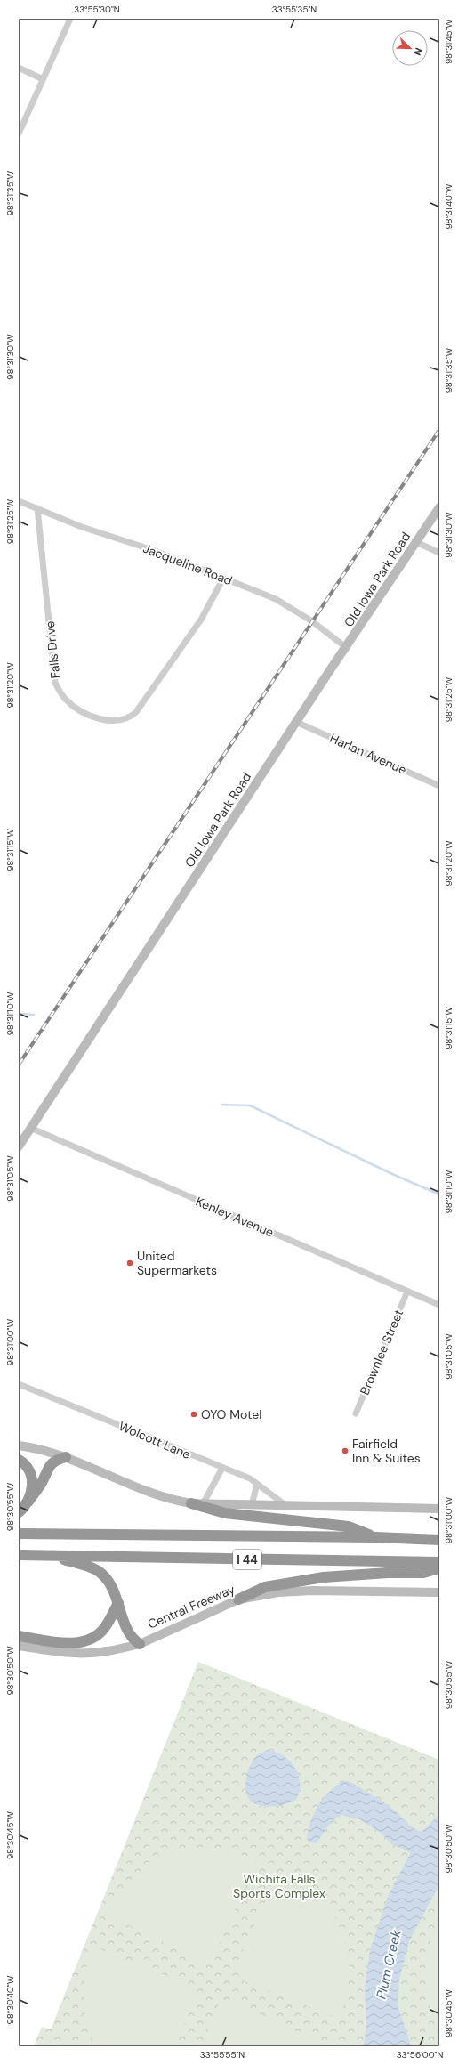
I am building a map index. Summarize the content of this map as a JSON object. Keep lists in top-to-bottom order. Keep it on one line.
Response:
{"streets":{"highway":["I 44"],"main road":["Old Iowa Park Road","Central Freeway"],"street":["Jacqueline Road","Falls Drive","Harlan Avenue","Kenley Avenue","Brownlee Street","Wolcott Lane"]},"crossings":[["Jacqueline Road","Old Iowa Park Road"],["Jacqueline Road","Falls Drive"],["Old Iowa Park Road","Harlan Avenue"],["Old Iowa Park Road","Kenley Avenue"],["Kenley Avenue","Brownlee Street"]],"water":["Plum Creek"],"parks":["Wichita Falls Sports Complex"],"places":["United Supermarkets","OYO Motel","Fairfield Inn & Suites"],"north":"bottom right","coordinates":["33°55'30\"N","33°55'35\"N","98°31'45\"W","98°31'35\"W","98°31'40\"W","98°31'30\"W","98°31'25\"W","98°31'20\"W","98°31'15\"W","98°31'10\"W","98°31'05\"W","98°31'00\"W","98°30'55\"W","98°30'50\"W","98°30'45\"W","98°30'40\"W","33°55'55\"N","33°56'00\"N"]}
